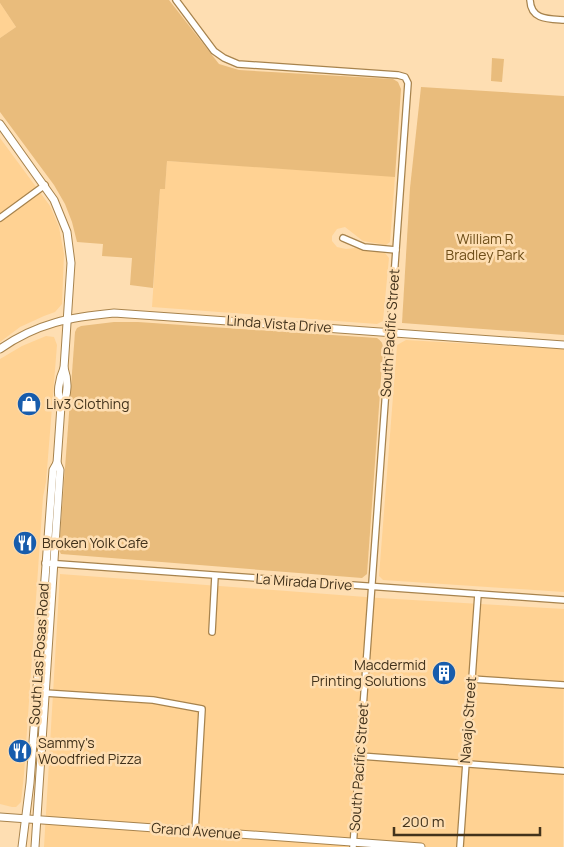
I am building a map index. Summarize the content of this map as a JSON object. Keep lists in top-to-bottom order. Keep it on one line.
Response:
{"streets":{"main road":["Linda Vista Drive","South Las Posas Road","Grand Avenue"],"street":["South Pacific Street","La Mirada Drive","Navajo Street"]},"crossings":[["Linda Vista Drive","South Pacific Street"],["Linda Vista Drive","South Las Posas Road"],["South Pacific Street","La Mirada Drive"],["South Pacific Street","Grand Avenue"],["La Mirada Drive","South Las Posas Road"],["La Mirada Drive","Navajo Street"],["South Las Posas Road","Grand Avenue"]],"parks":["William R Bradley Park"],"places":{"shop":["Liv3 Clothing"],"restaurant":["Broken Yolk Cafe","Sammy's Woodfried Pizza"],"building":["Macdermid Printing Solutions"]},"scale_bar":"200 m"}
